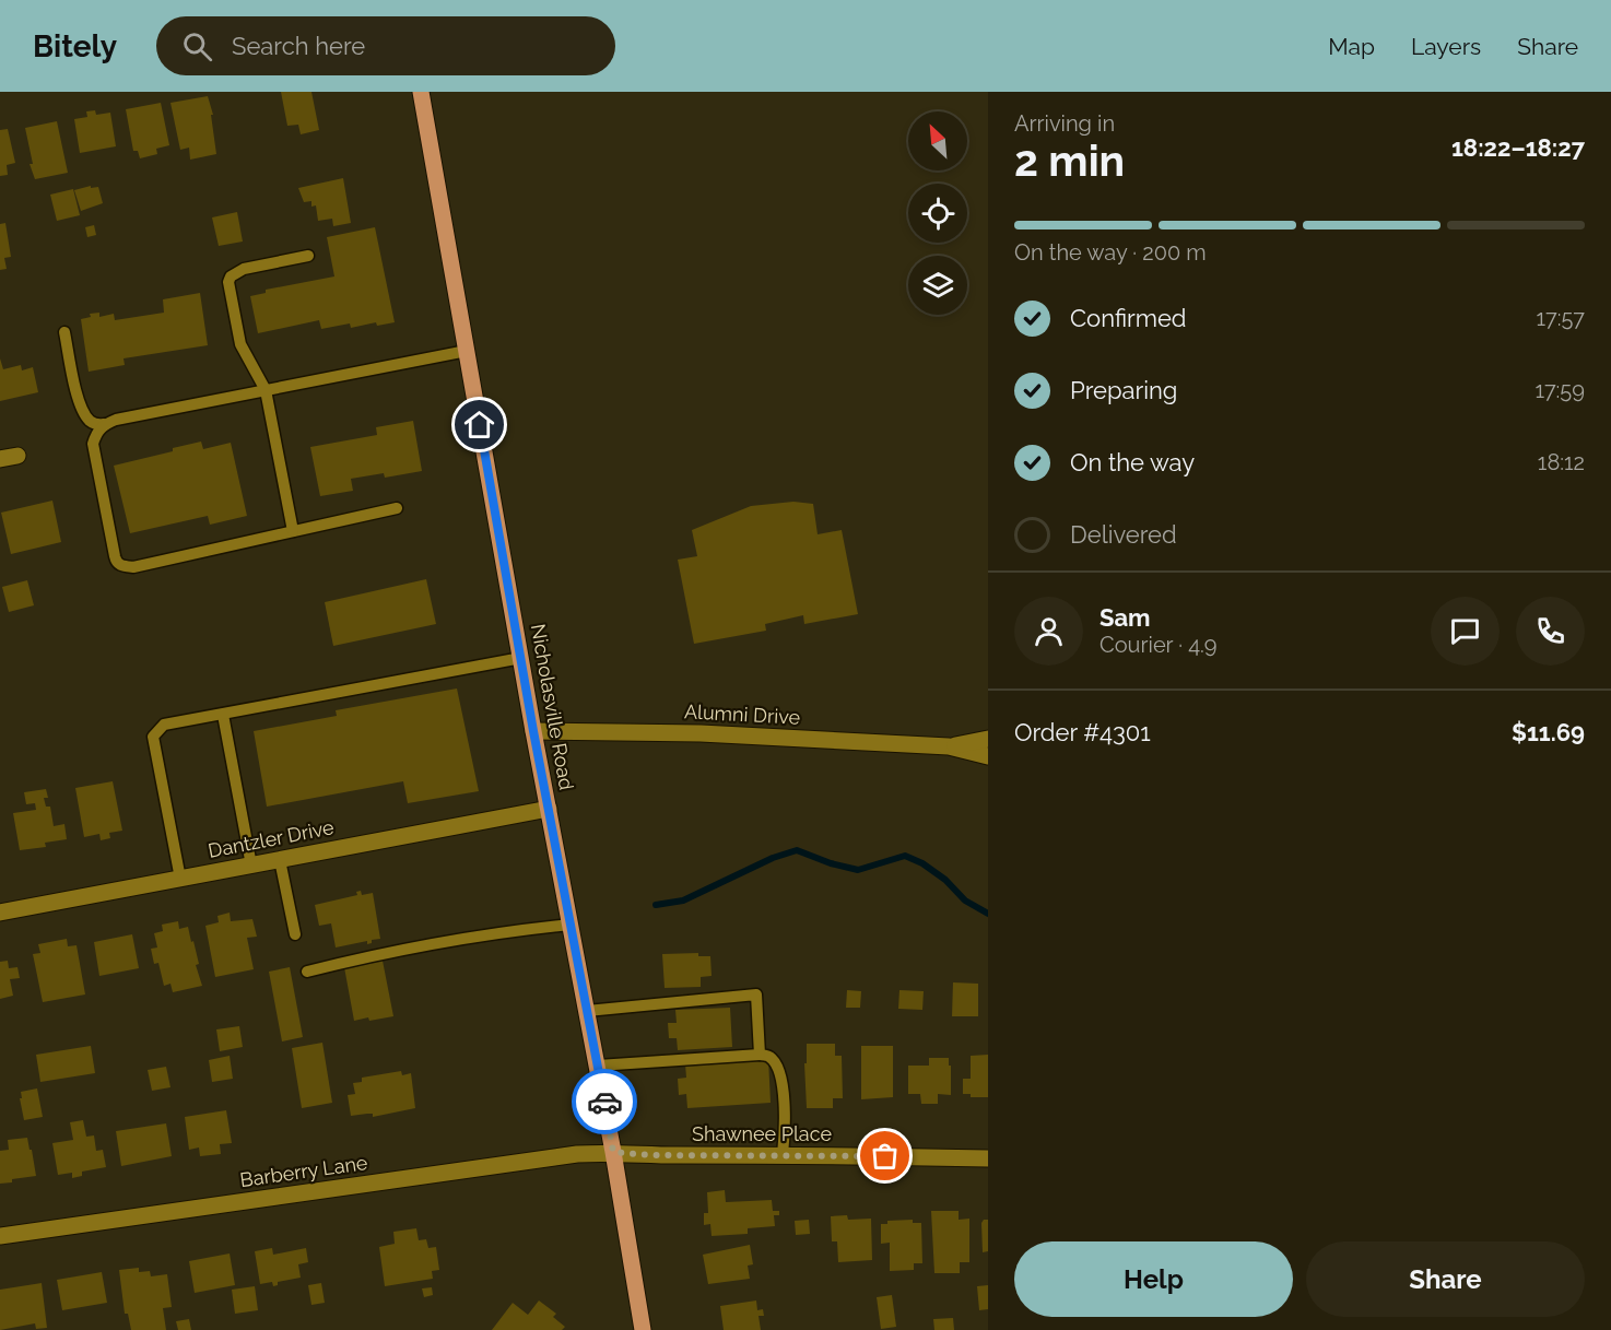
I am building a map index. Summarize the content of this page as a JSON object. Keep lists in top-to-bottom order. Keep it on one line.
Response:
{"streets":{"main road":["Nicholasville Road"],"street":["Alumni Drive","Dantzler Drive","Shawnee Place","Barberry Lane"]},"crossings":[["Nicholasville Road","Alumni Drive"],["Nicholasville Road","Dantzler Drive"],["Nicholasville Road","Shawnee Place"],["Nicholasville Road","Barberry Lane"],["Shawnee Place","Barberry Lane"]],"north":"top left","page":{"header":"Bitely","search":"Search here","nav":["Map","Layers","Share"],"heading":["2 min","Arriving in","18:22–18:27"],"panel":["Sam","Courier · 4.9","Order #4301","$11.69"],"bar":"On the way · 200 m","list":[["Confirmed","17:57"],["Preparing","17:59"],["On the way","18:12"],"Delivered"],"buttons":["Help","Share"]}}
